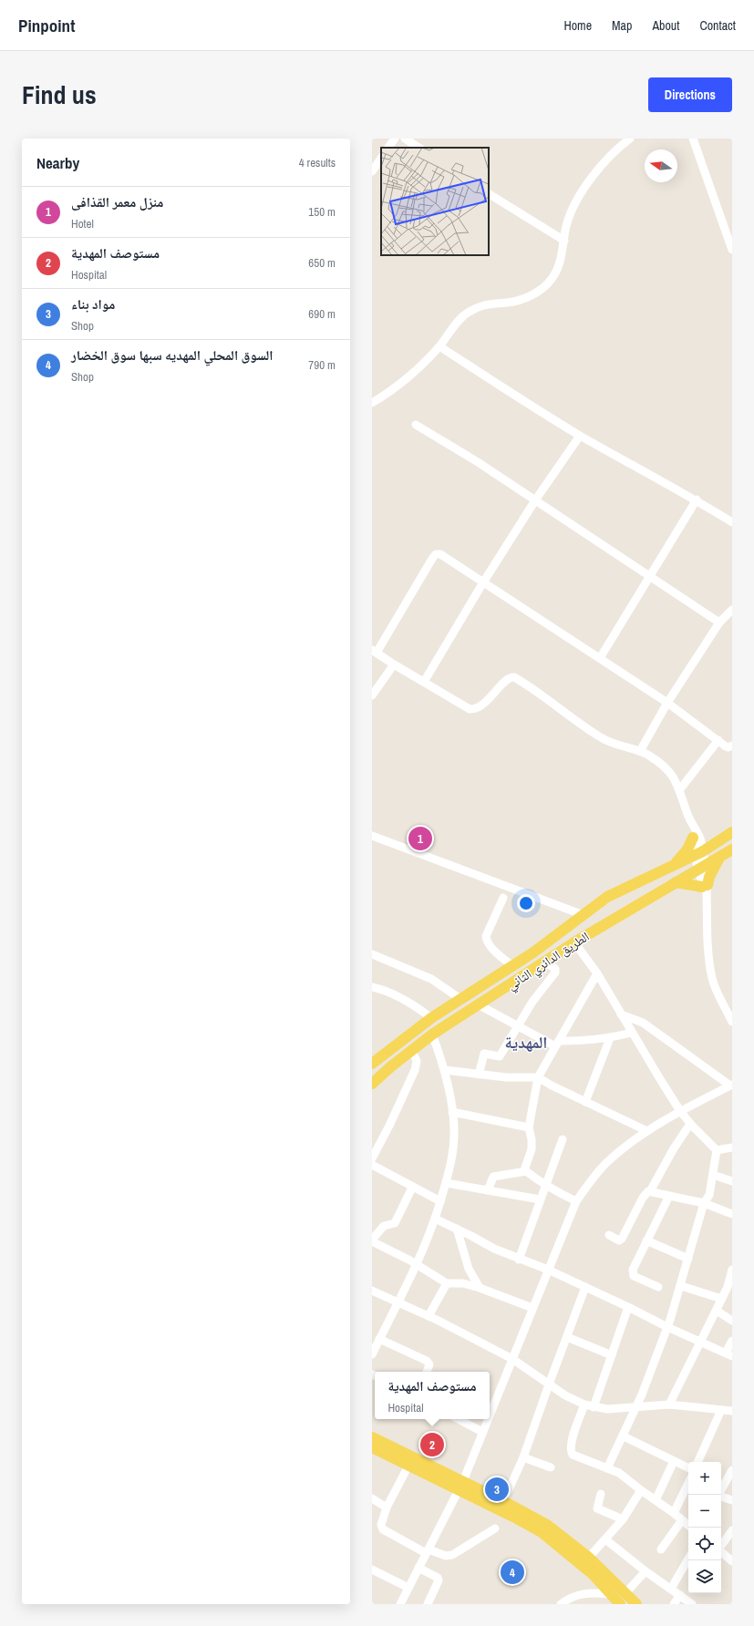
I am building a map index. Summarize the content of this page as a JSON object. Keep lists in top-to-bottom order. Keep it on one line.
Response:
{"streets":{"main road":["الطريق الدائري الثاني"]},"districts":["المهدية"],"north":"left","page":{"header":"Pinpoint","nav":["Home","Map","About","Contact"],"title":"Find us","buttons":"Directions","heading":["Nearby","4 results"],"list":[{"mark":"1","name":"منزل معمر القذافى","note":"Hotel","value":"150 m"},{"mark":"2","name":"مستوصف المهدية","note":"Hospital","value":"650 m"},{"mark":"3","name":"مواد بناء","note":"Shop","value":"690 m"},{"mark":"4","name":"السوق المحلي المهديه سبها سوق الخضار","note":"Shop","value":"790 m"}],"pins":["1","2","3","4"],"popup":["مستوصف المهدية","Hospital"],"map_buttons":["+","−"]}}
